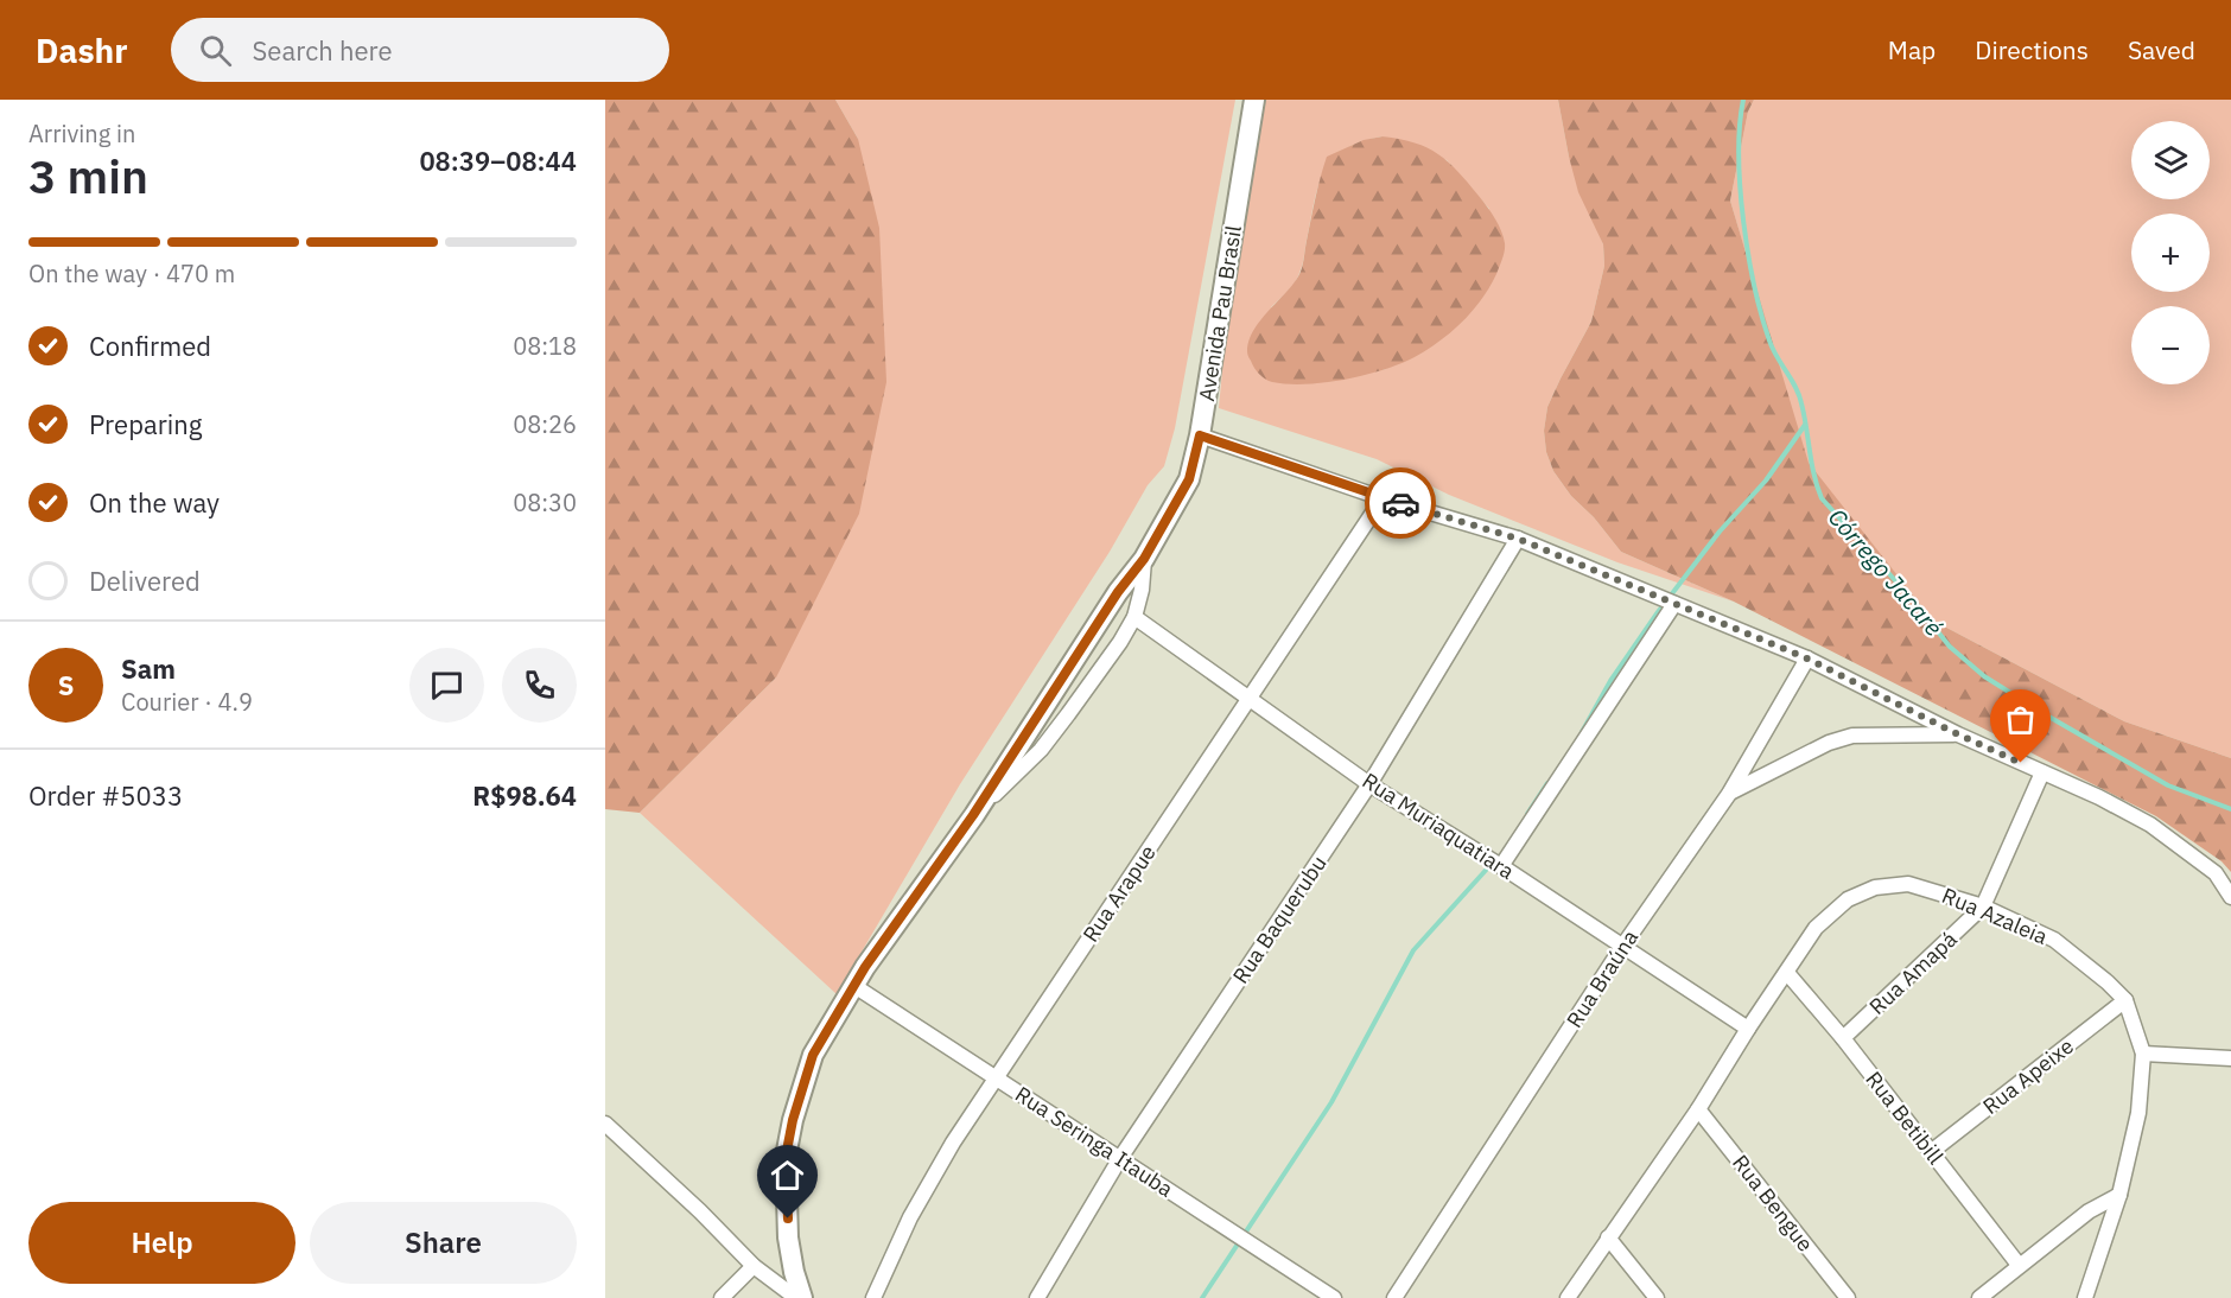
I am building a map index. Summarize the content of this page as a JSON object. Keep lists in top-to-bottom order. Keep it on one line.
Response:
{"streets":{"main road":["Avenida Pau Brasil"],"street":["Rua Muriaquatiara","Rua Arapue","Rua Azaleia","Rua Baquerubu","Rua Amapá","Rua Braúna","Rua Apeixe","Rua Betibill","Rua Seringa Itauba","Rua Bengue"]},"crossings":[["Avenida Pau Brasil","Rua Muriaquatiara"],["Avenida Pau Brasil","Rua Seringa Itauba"],["Rua Muriaquatiara","Rua Arapue"],["Rua Muriaquatiara","Rua Azaleia"],["Rua Muriaquatiara","Rua Baquerubu"],["Rua Muriaquatiara","Rua Braúna"],["Rua Arapue","Rua Seringa Itauba"],["Rua Azaleia","Rua Amapá"],["Rua Azaleia","Rua Apeixe"],["Rua Azaleia","Rua Betibill"],["Rua Azaleia","Rua Bengue"],["Rua Baquerubu","Rua Seringa Itauba"],["Rua Amapá","Rua Betibill"],["Rua Apeixe","Rua Betibill"]],"water":["Córrego Jacaré"],"page":{"header":"Dashr","search":"Search here","nav":["Map","Directions","Saved"],"heading":["3 min","Arriving in","08:39–08:44"],"panel":["Sam","Courier · 4.9","Order #5033","R$98.64"],"map_buttons":["+","−"],"bar":"On the way · 470 m","list":[["Confirmed","08:18"],["Preparing","08:26"],["On the way","08:30"],"Delivered"],"round":"S","buttons":["Help","Share"]}}
